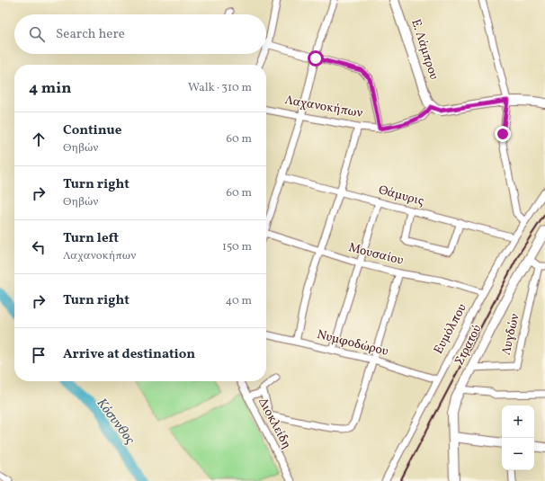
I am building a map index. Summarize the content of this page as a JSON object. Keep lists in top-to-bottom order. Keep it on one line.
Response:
{"streets":{"street":["Ε. Λάμπρου","Λαχανοκήπων","Θάμυρις","Μουσαίου","Ευμόλπου","Λυγδών","Νυμφοδώρου","Στρατού","Διοκλείδη"]},"crossings":[["Ε. Λάμπρου","Λαχανοκήπων"],["Θάμυρις","Ευμόλπου"],["Μουσαίου","Ευμόλπου"],["Ευμόλπου","Νυμφοδώρου"],["Λυγδών","Στρατού"]],"water":["Κόσυνθος"],"page":{"search":"Search here","heading":["4 min","Walk · 310 m"],"list":[["Continue","Θηβών","60 m"],["Turn right","Θηβών","60 m"],["Turn left","Λαχανοκήπων","150 m"],["Turn right","40 m"],"Arrive at destination"],"map_buttons":["+","−"]}}
